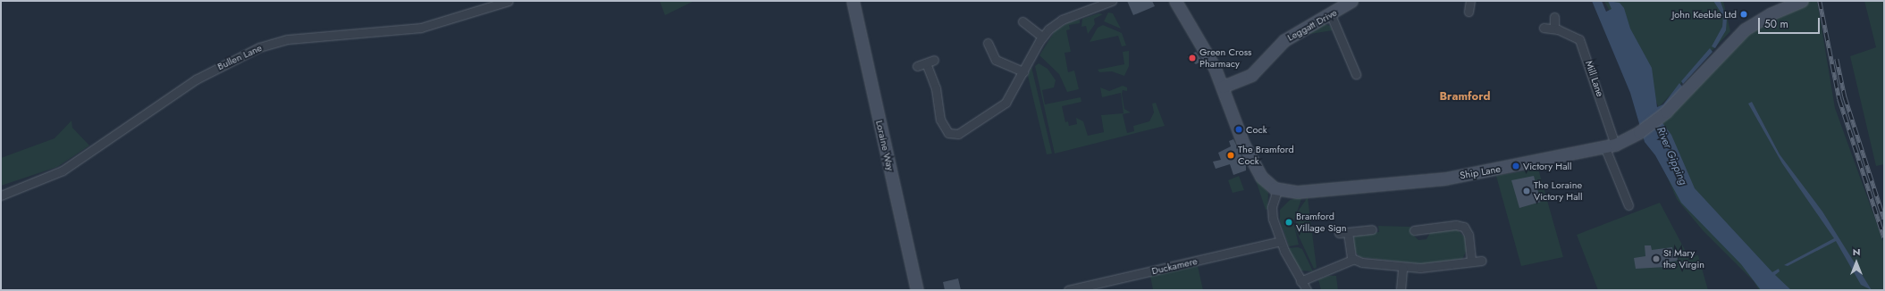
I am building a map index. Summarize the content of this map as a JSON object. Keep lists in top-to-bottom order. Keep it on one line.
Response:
{"streets":{"main road":["Leggatt Drive","Loraine Way","Ship Lane"],"street":["Bullen Lane","Mill Lane","Duckamere"]},"crossings":[["Mill Lane","Ship Lane"]],"districts":["Bramford"],"water":["River Gipping"],"places":["John Keeble Ltd","Green Cross Pharmacy","Cock","The Bramford Cock","Victory Hall","The Loraine Victory Hall","Bramford Village Sign","St Mary the Virgin"],"scale_bar":"50 m","north":"top"}
